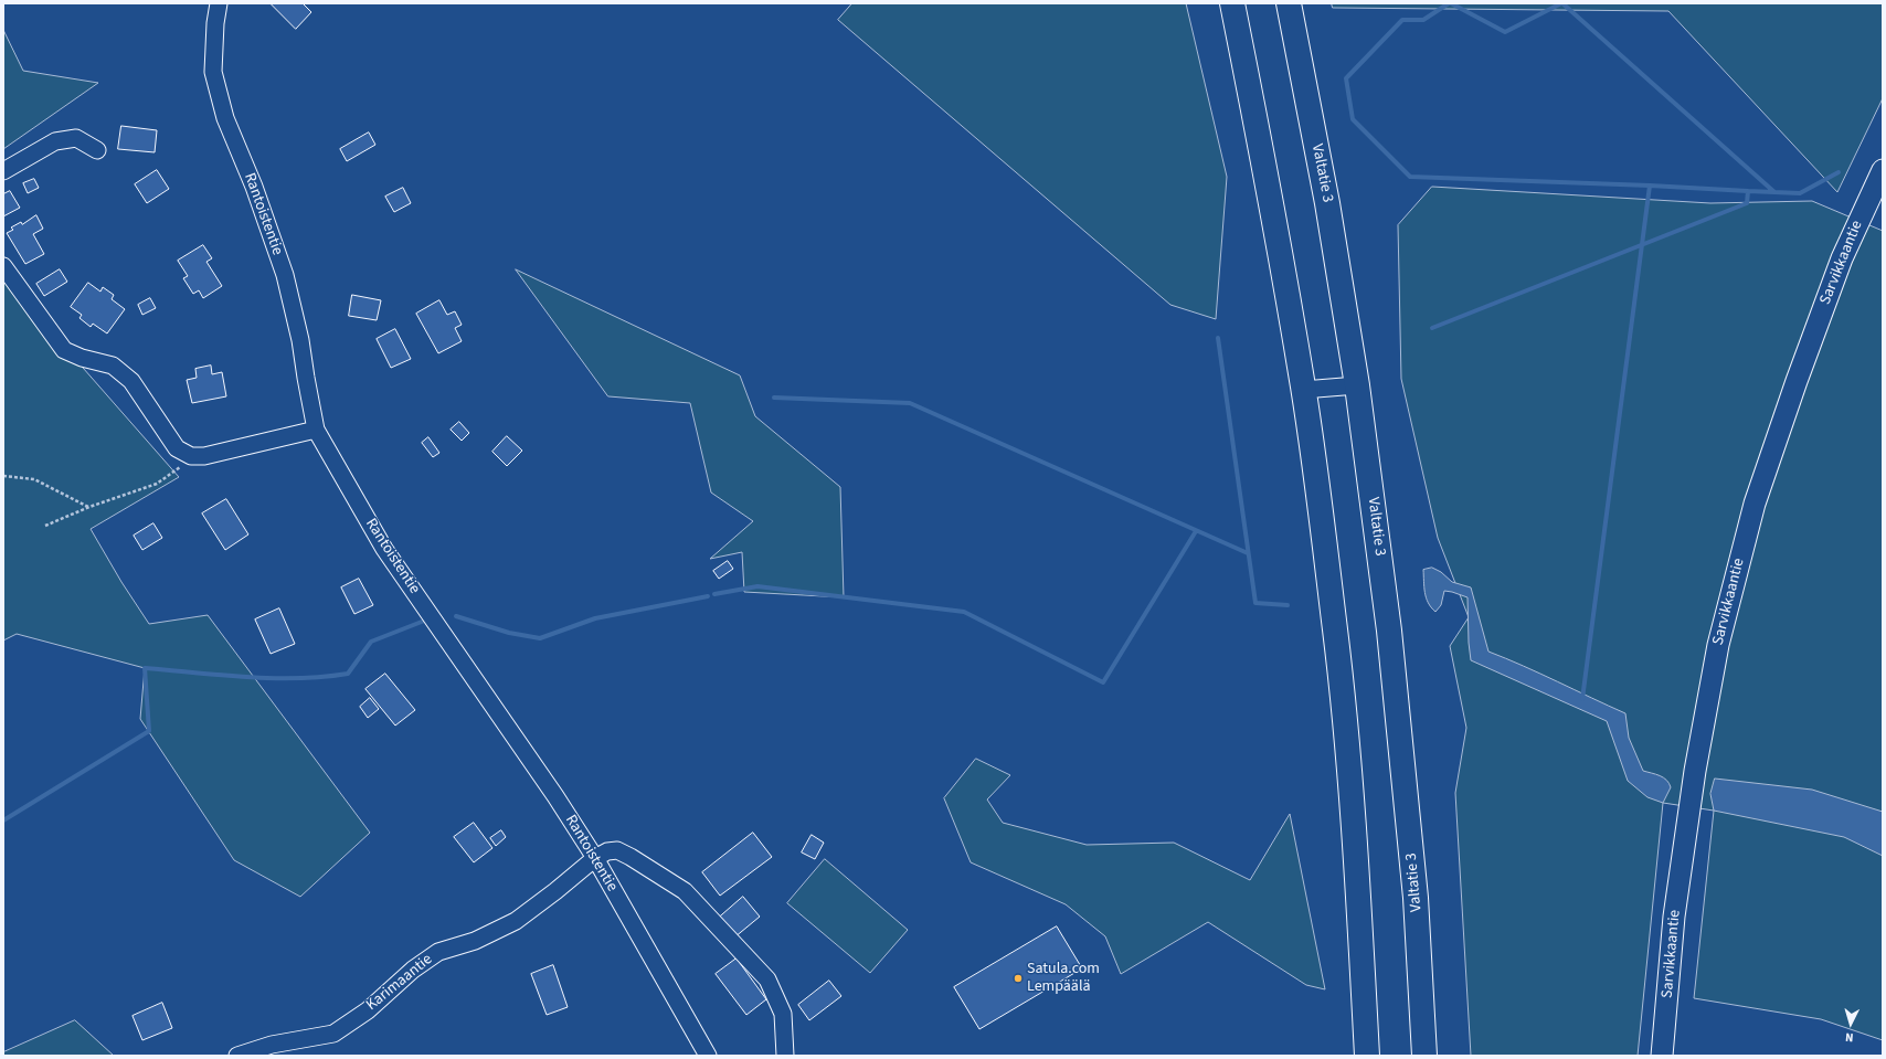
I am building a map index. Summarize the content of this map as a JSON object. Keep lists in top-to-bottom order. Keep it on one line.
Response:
{"streets":{"highway":["Valtatie 3"],"main road":["Sarvikkaantie"],"street":["Rantoistentie","Karimaantie"]},"crossings":[["Rantoistentie","Karimaantie"]],"places":["Satula.com Lempäälä"],"north":"bottom"}
